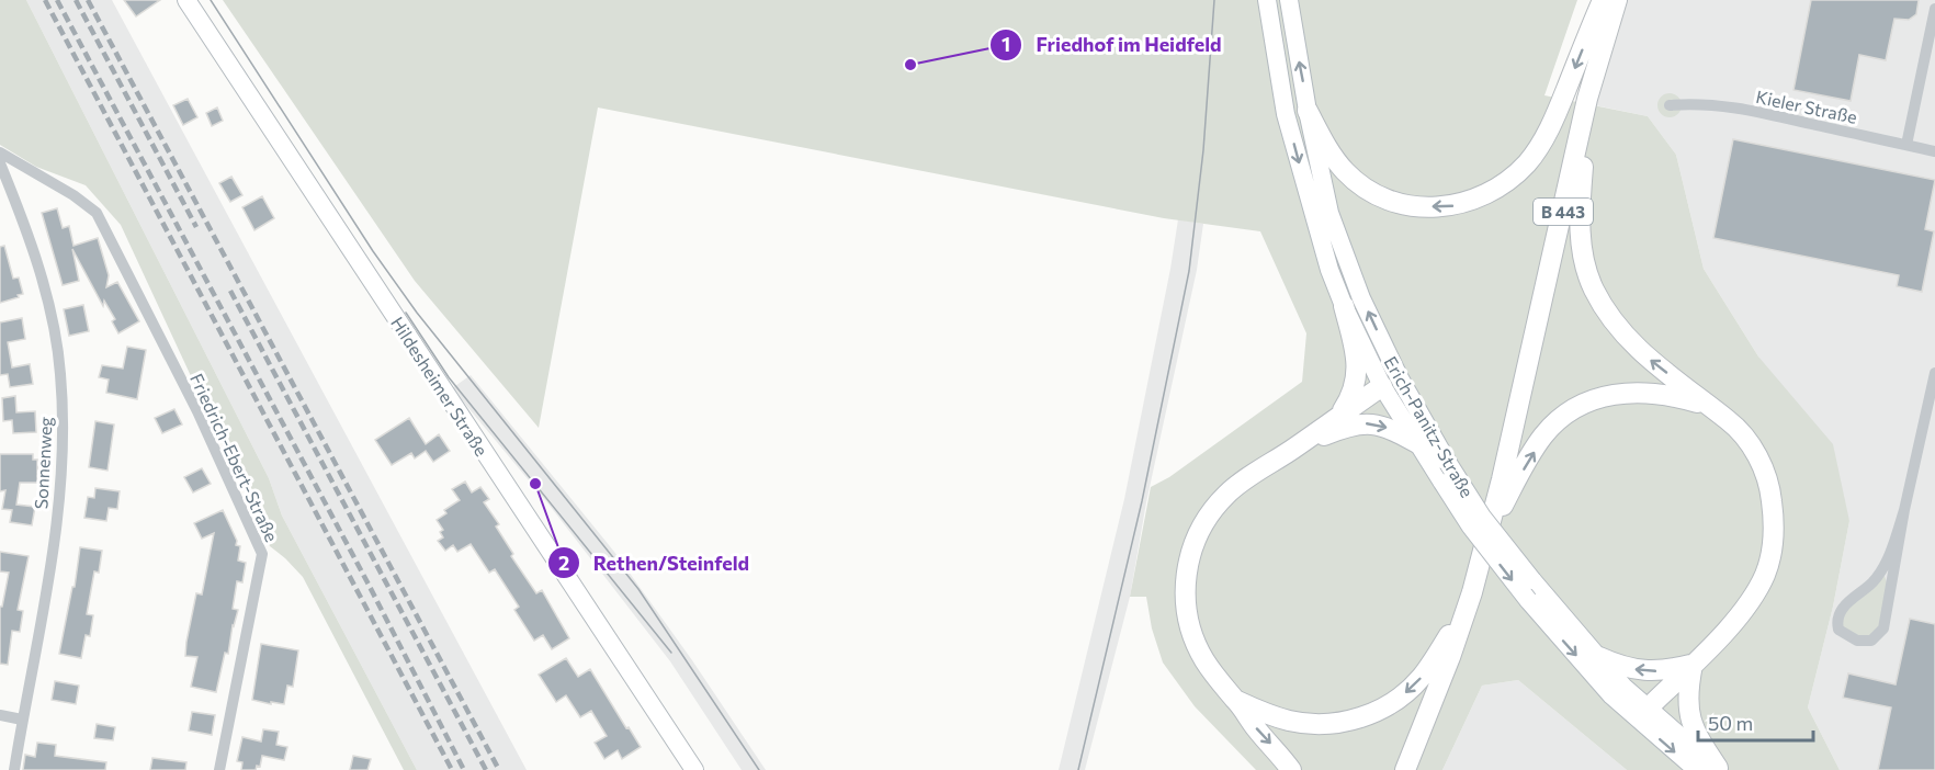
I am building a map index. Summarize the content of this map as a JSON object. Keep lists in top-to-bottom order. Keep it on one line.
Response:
{"streets":{"main road":["B 443","Hildesheimer Straße","Erich-Panitz-Straße"],"street":["Kieler Straße","Friedrich-Ebert-Straße","Sonnenweg"]},"places":["Friedhof im Heidfeld","Rethen/Steinfeld"],"scale_bar":"50 m"}
